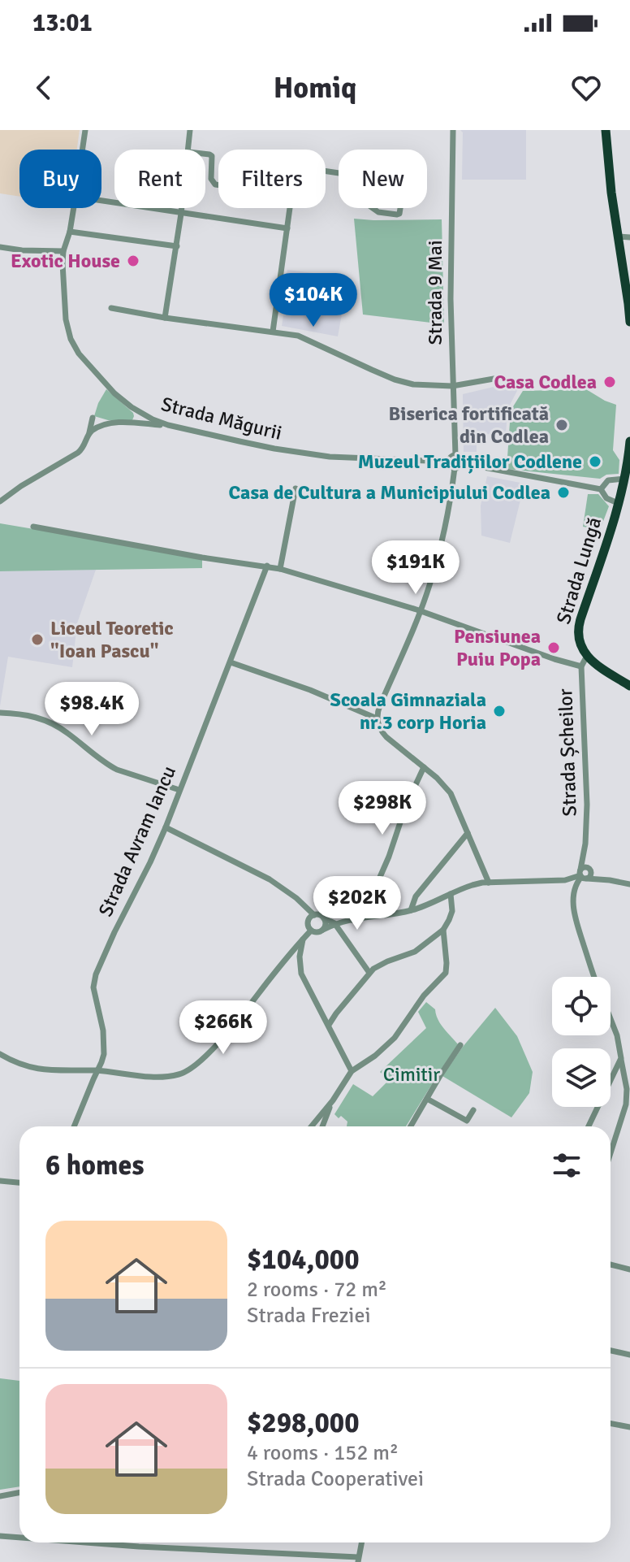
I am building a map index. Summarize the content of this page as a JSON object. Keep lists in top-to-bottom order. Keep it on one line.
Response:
{"streets":{"highway":["Strada Lungă"],"street":["Strada 9 Mai","Strada Măgurii","Strada Șcheilor","Strada Avram Iancu"]},"crossings":[["Strada 9 Mai","Strada Măgurii"],["Strada Lungă","Strada Șcheilor"]],"parks":["Cimitir"],"places":["Exotic House","Casa Codlea","Biserica fortificată din Codlea","Muzeul Tradițiilor Codlene","Casa de Cultura a Municipiului Codlea","Liceul Teoretic \"Ioan Pascu\"","Pensiunea Puiu Popa","Scoala Gimnaziala nr.3 corp Horia"],"page":{"status":"13:01","header":"Homiq","chip":["Buy","Rent","Filters","New"],"price":["$104K","$191K","$98.4K","$298K","$202K","$266K"],"heading":"6 homes","list":[{"name":"$104,000","note":"2 rooms · 72 m² · Strada Freziei"},{"name":"$298,000","note":"4 rooms · 152 m² · Strada Cooperativei"}]}}
